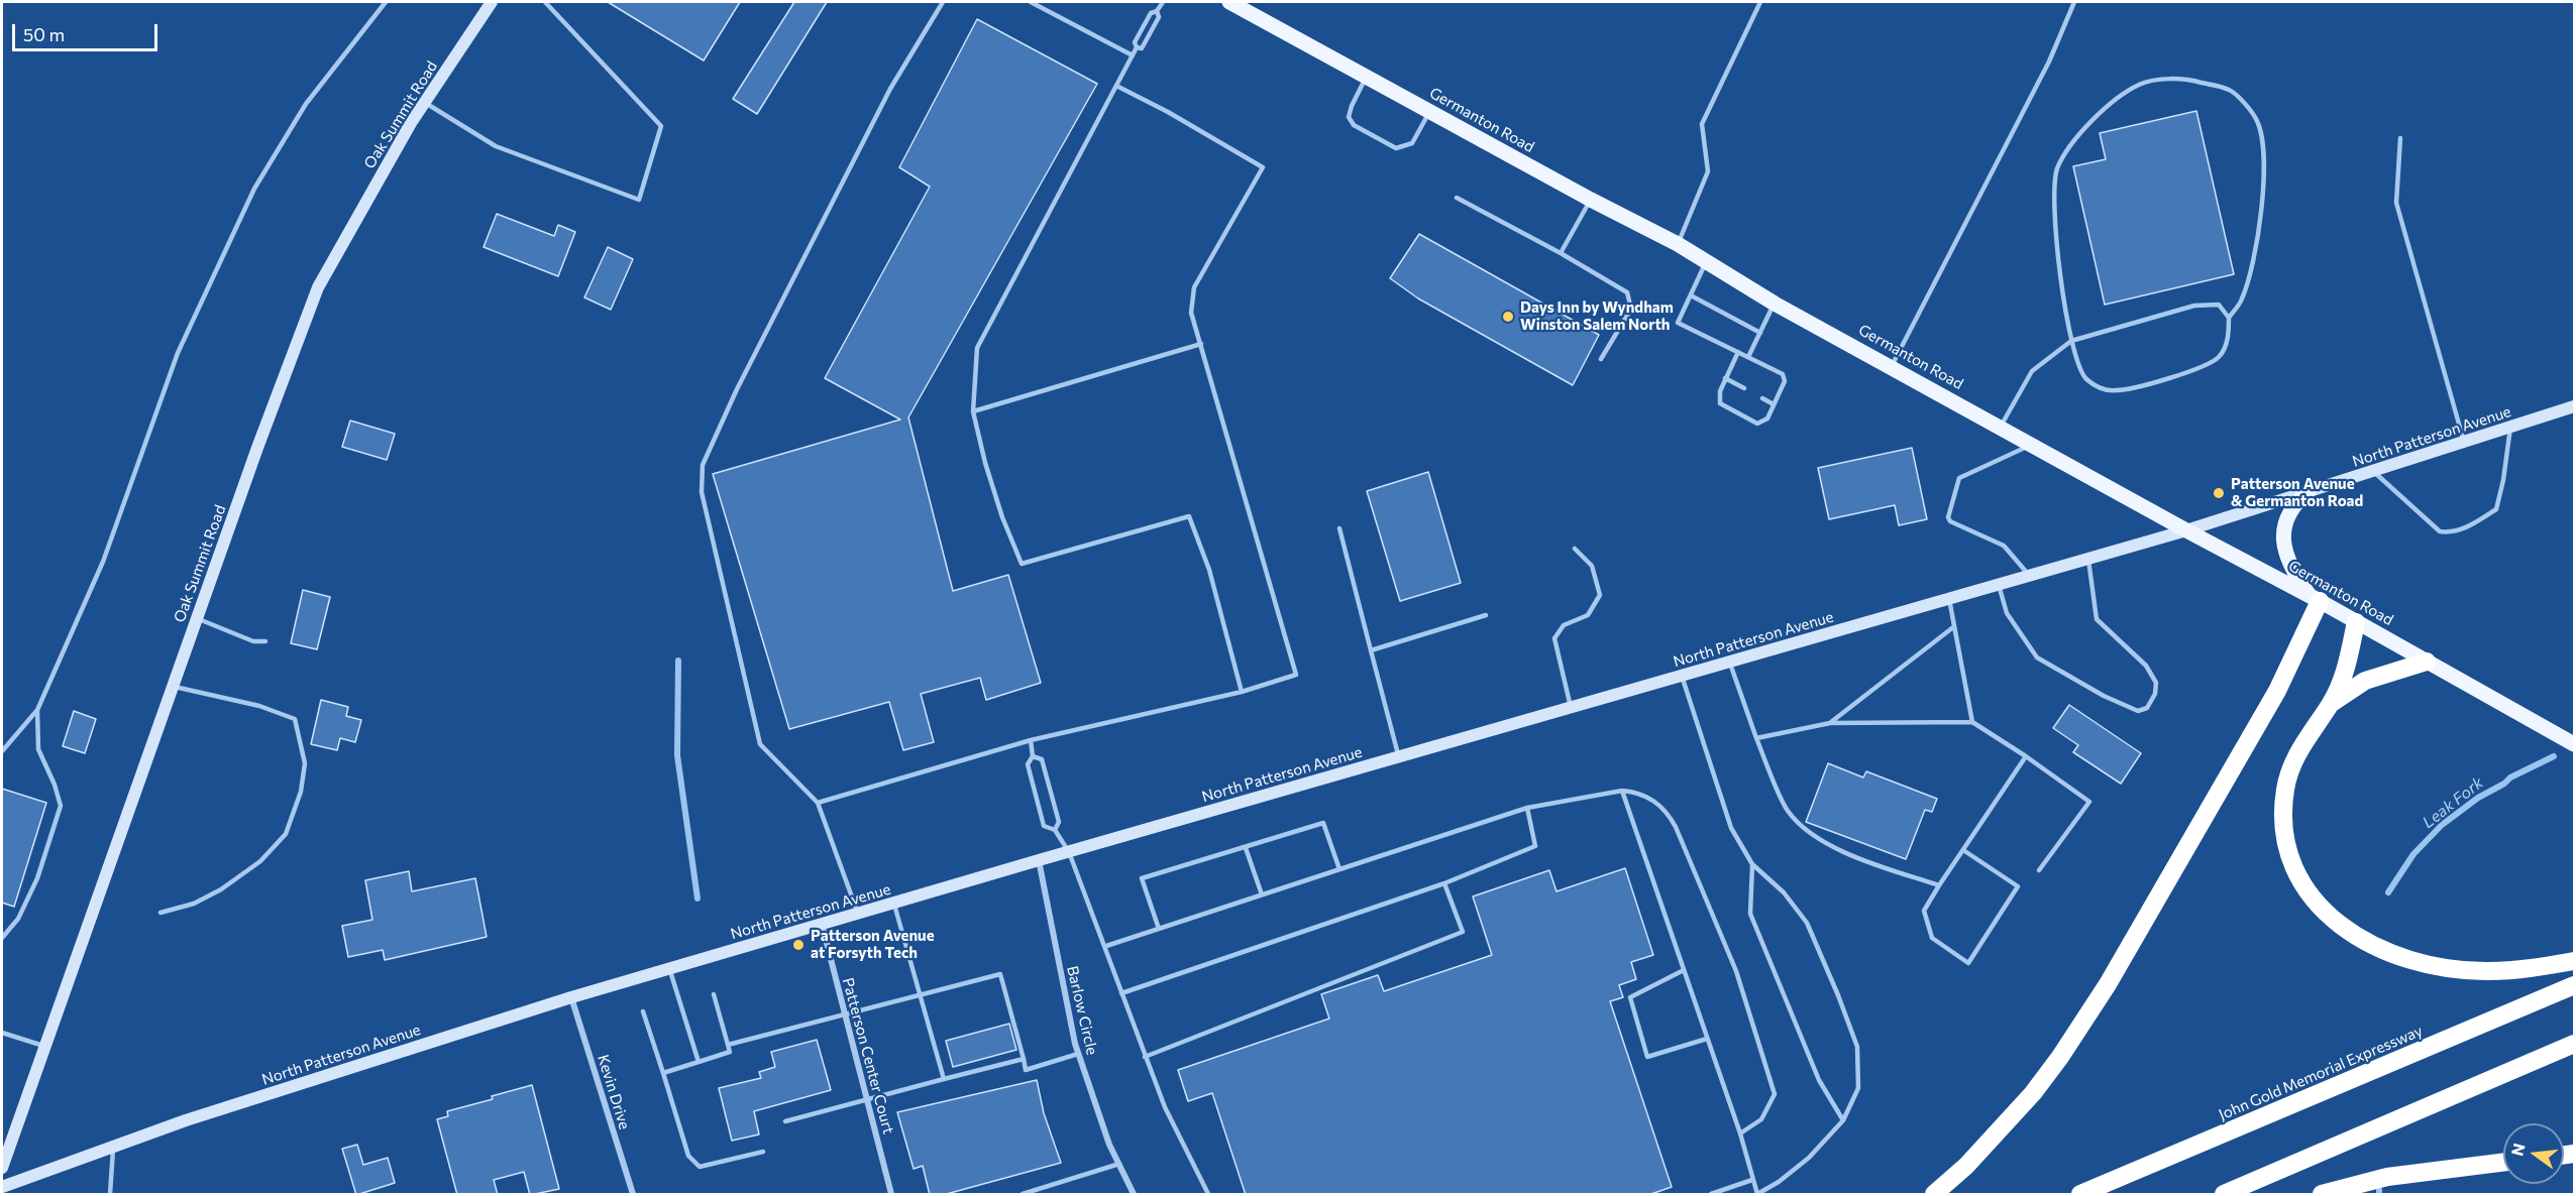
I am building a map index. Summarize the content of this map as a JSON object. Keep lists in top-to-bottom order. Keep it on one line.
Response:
{"streets":{"highway":["John Gold Memorial Expressway"],"main road":["Oak Summit Road","Germanton Road","North Patterson Avenue"],"street":["Barlow Circle","Patterson Center Court","Kevin Drive"]},"crossings":[["Germanton Road","North Patterson Avenue"],["North Patterson Avenue","Barlow Circle"],["North Patterson Avenue","Patterson Center Court"],["North Patterson Avenue","Kevin Drive"]],"water":["Leak Fork"],"places":["Days Inn by Wyndham Winston Salem North","Patterson Avenue & Germanton Road","Patterson Avenue at Forsyth Tech"],"scale_bar":"50 m","north":"left"}
